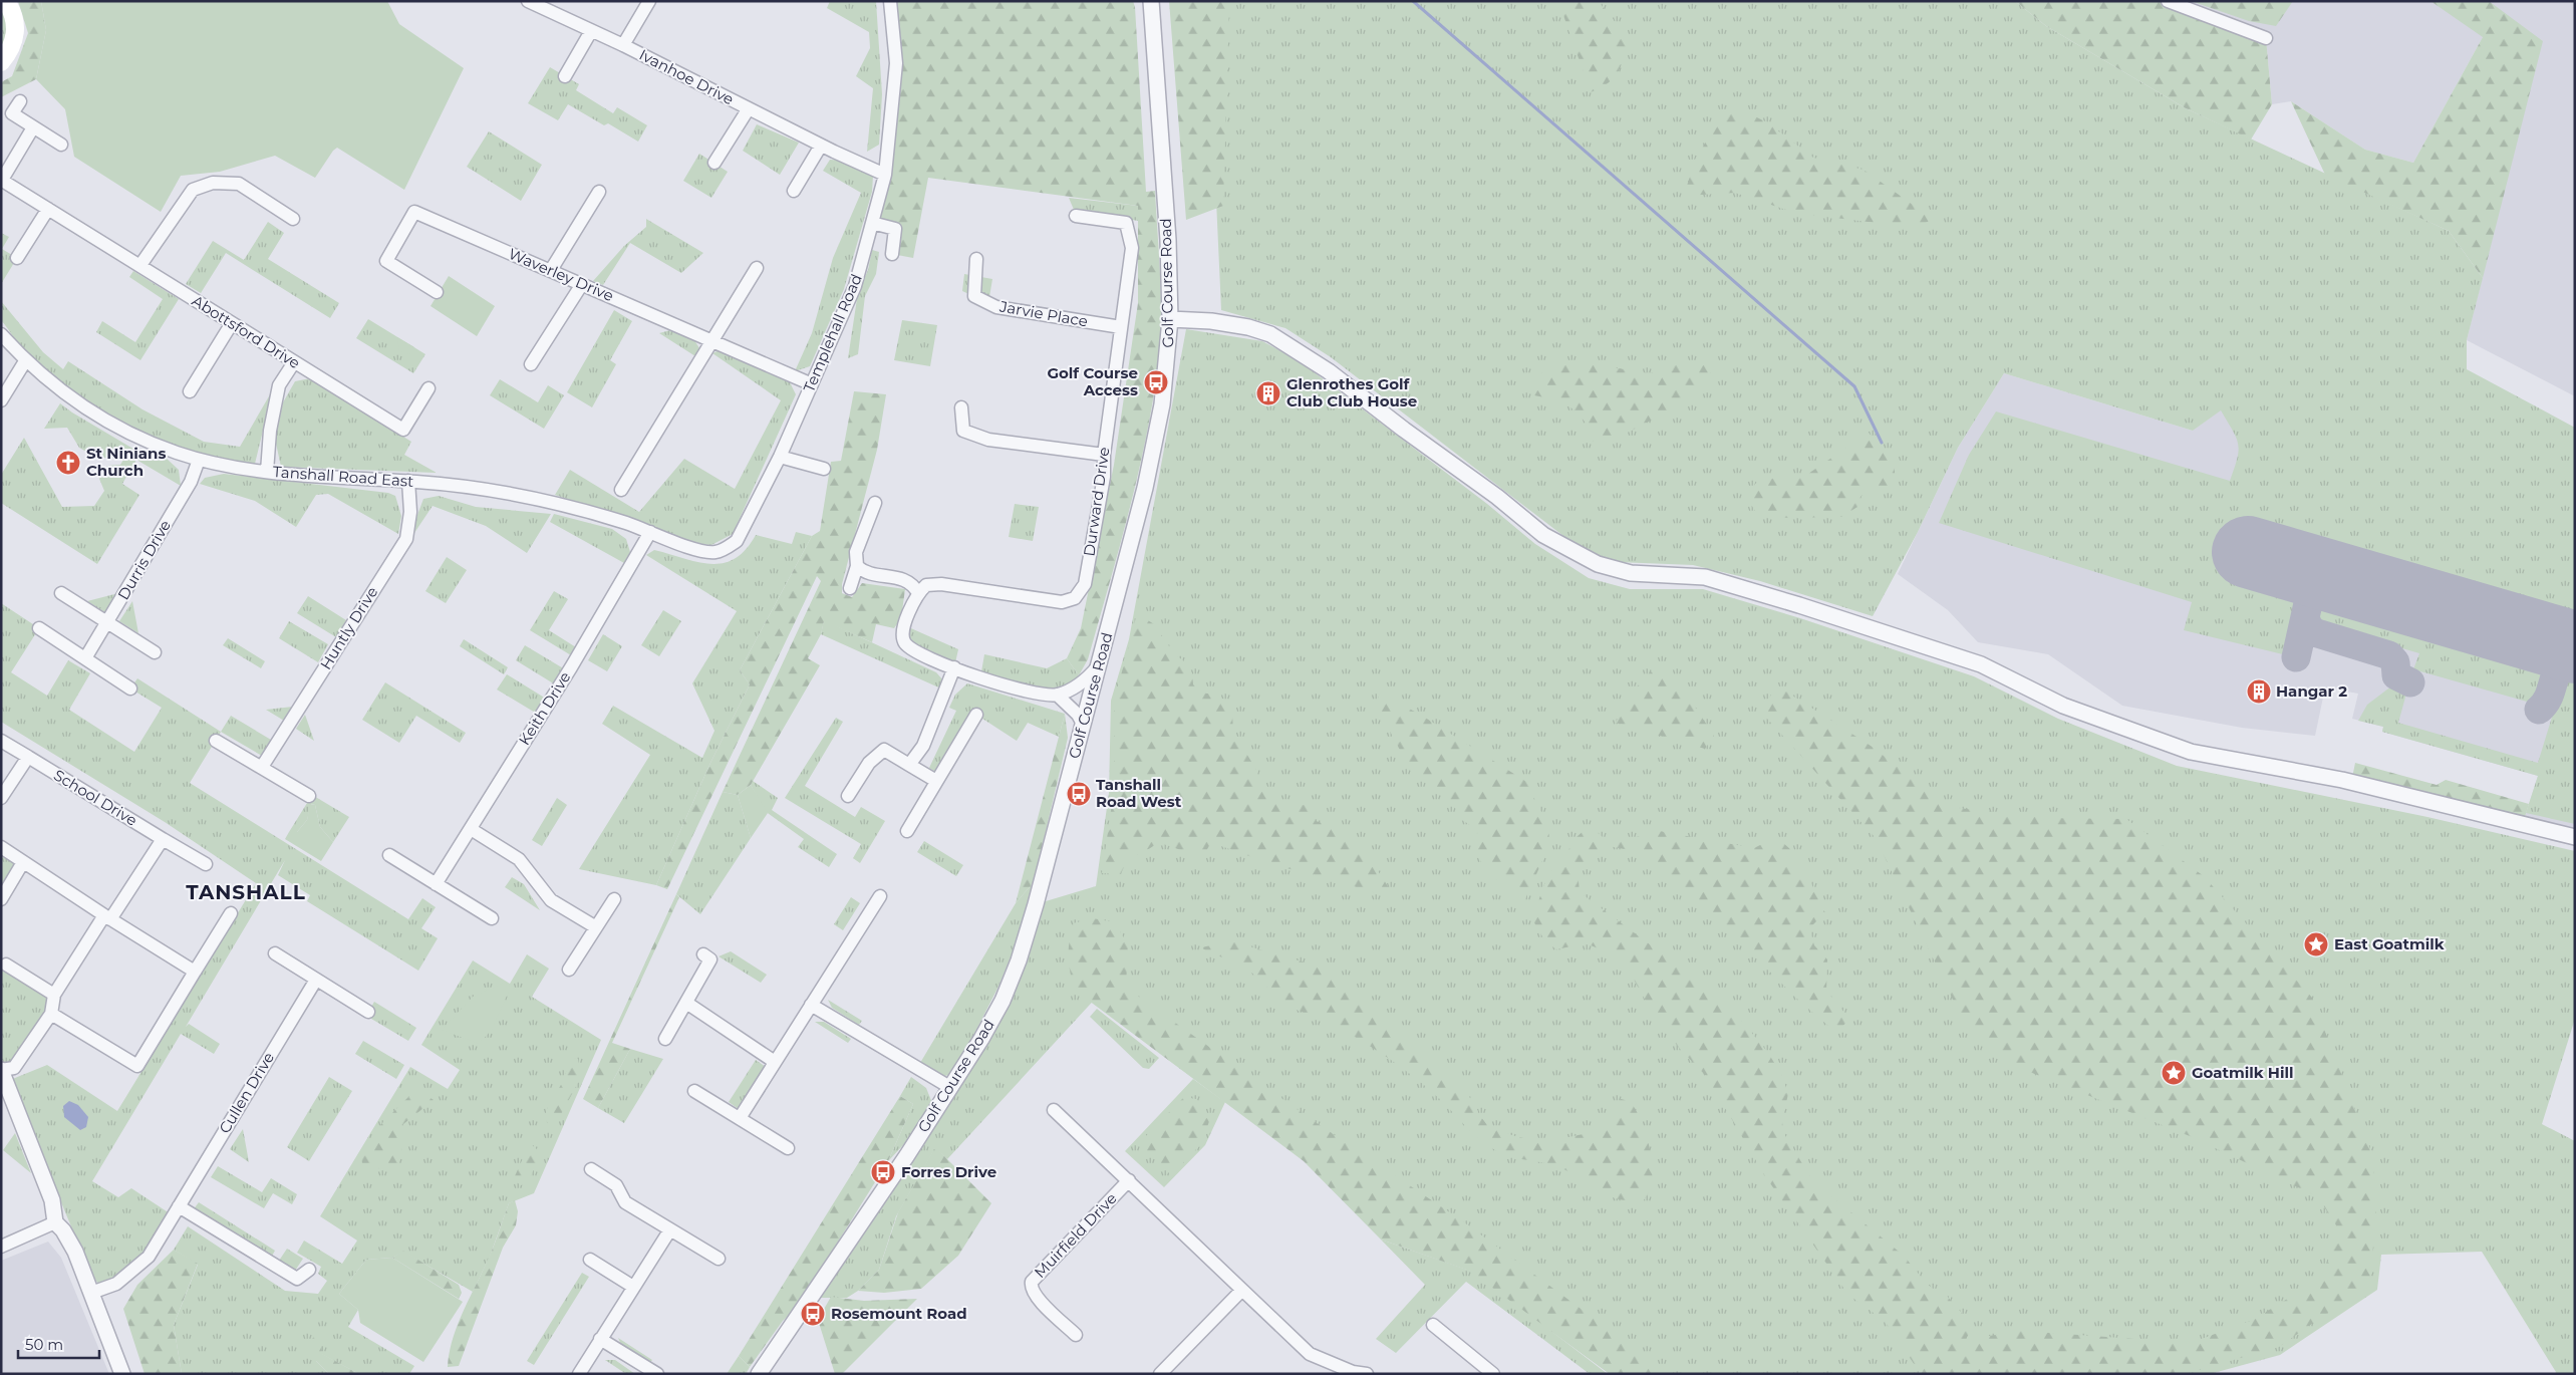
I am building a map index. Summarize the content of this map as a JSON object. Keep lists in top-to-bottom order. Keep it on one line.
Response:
{"streets":{"street":["Ivanhoe Drive","Waverley Drive","Golf Course Road","Jarvie Place","Abottsford Drive","Templehall Road","Tanshall Road East","Durward Drive","Durris Drive","Huntly Drive","Keith Drive","School Drive","Cullen Drive","Muirfield Drive"]},"crossings":[["Ivanhoe Drive","Templehall Road"],["Waverley Drive","Templehall Road"],["Jarvie Place","Durward Drive"],["Templehall Road","Tanshall Road East"],["Tanshall Road East","Durris Drive"],["Tanshall Road East","Huntly Drive"],["Tanshall Road East","Keith Drive"]],"districts":["TANSHALL"],"places":{"bus stop":["Golf Course Access","Tanshall Road West","Forres Drive","Rosemount Road"],"building":["Glenrothes Golf Club Club House","Hangar 2"],"church":["St Ninians Church"],"place":["East Goatmilk","Goatmilk Hill"]},"scale_bar":"50 m"}
